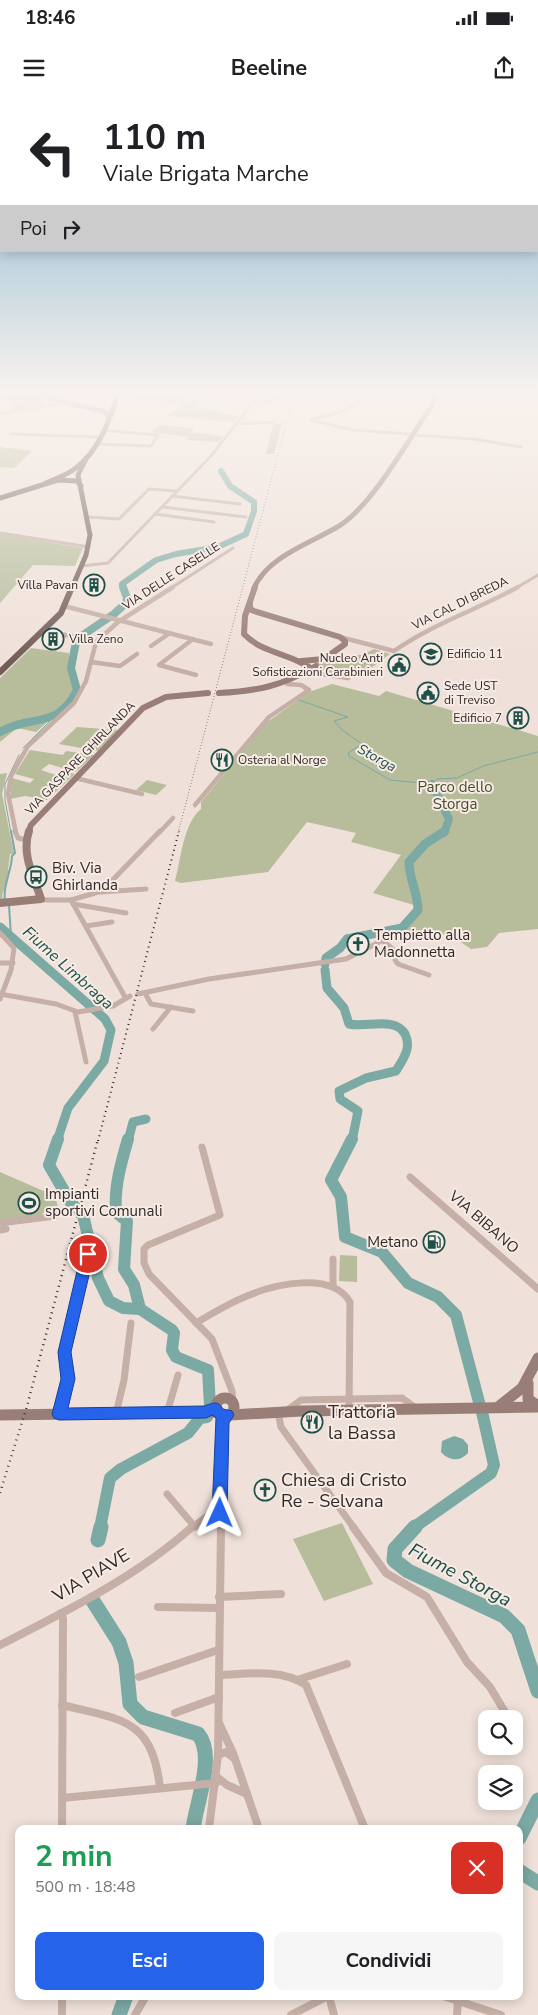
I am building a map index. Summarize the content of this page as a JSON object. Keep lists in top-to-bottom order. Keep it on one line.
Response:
{"streets":{"street":["VIA DELLE CASELLE","VIA CAL DI BREDA","VIA GASPARE GHIRLANDA","VIA BIBANO","VIA PIAVE"]},"water":["Storga","Fiume Limbraga","Fiume Storga"],"parks":["Parco dello Storga"],"places":{"building":["Villa Pavan","Villa Zeno","Edificio 7"],"school or university":["Edificio 11"],"public building":["Nucleo Anti Sofisticazioni Carabinieri","Sede UST di Treviso"],"restaurant":["Osteria al Norge","Trattoria la Bassa"],"bus stop":["Biv. Via Ghirlanda"],"church":["Tempietto alla Madonnetta","Chiesa di Cristo Re - Selvana"],"sports":["Impianti sportivi Comunali"],"fuel station":["Metano"]},"page":{"status":"18:46","header":"Beeline","turn":["110 m","Viale Brigata Marche"],"then":"Poi","heading":["2 min","500 m · 18:48"],"buttons":["Esci","Condividi"]}}
